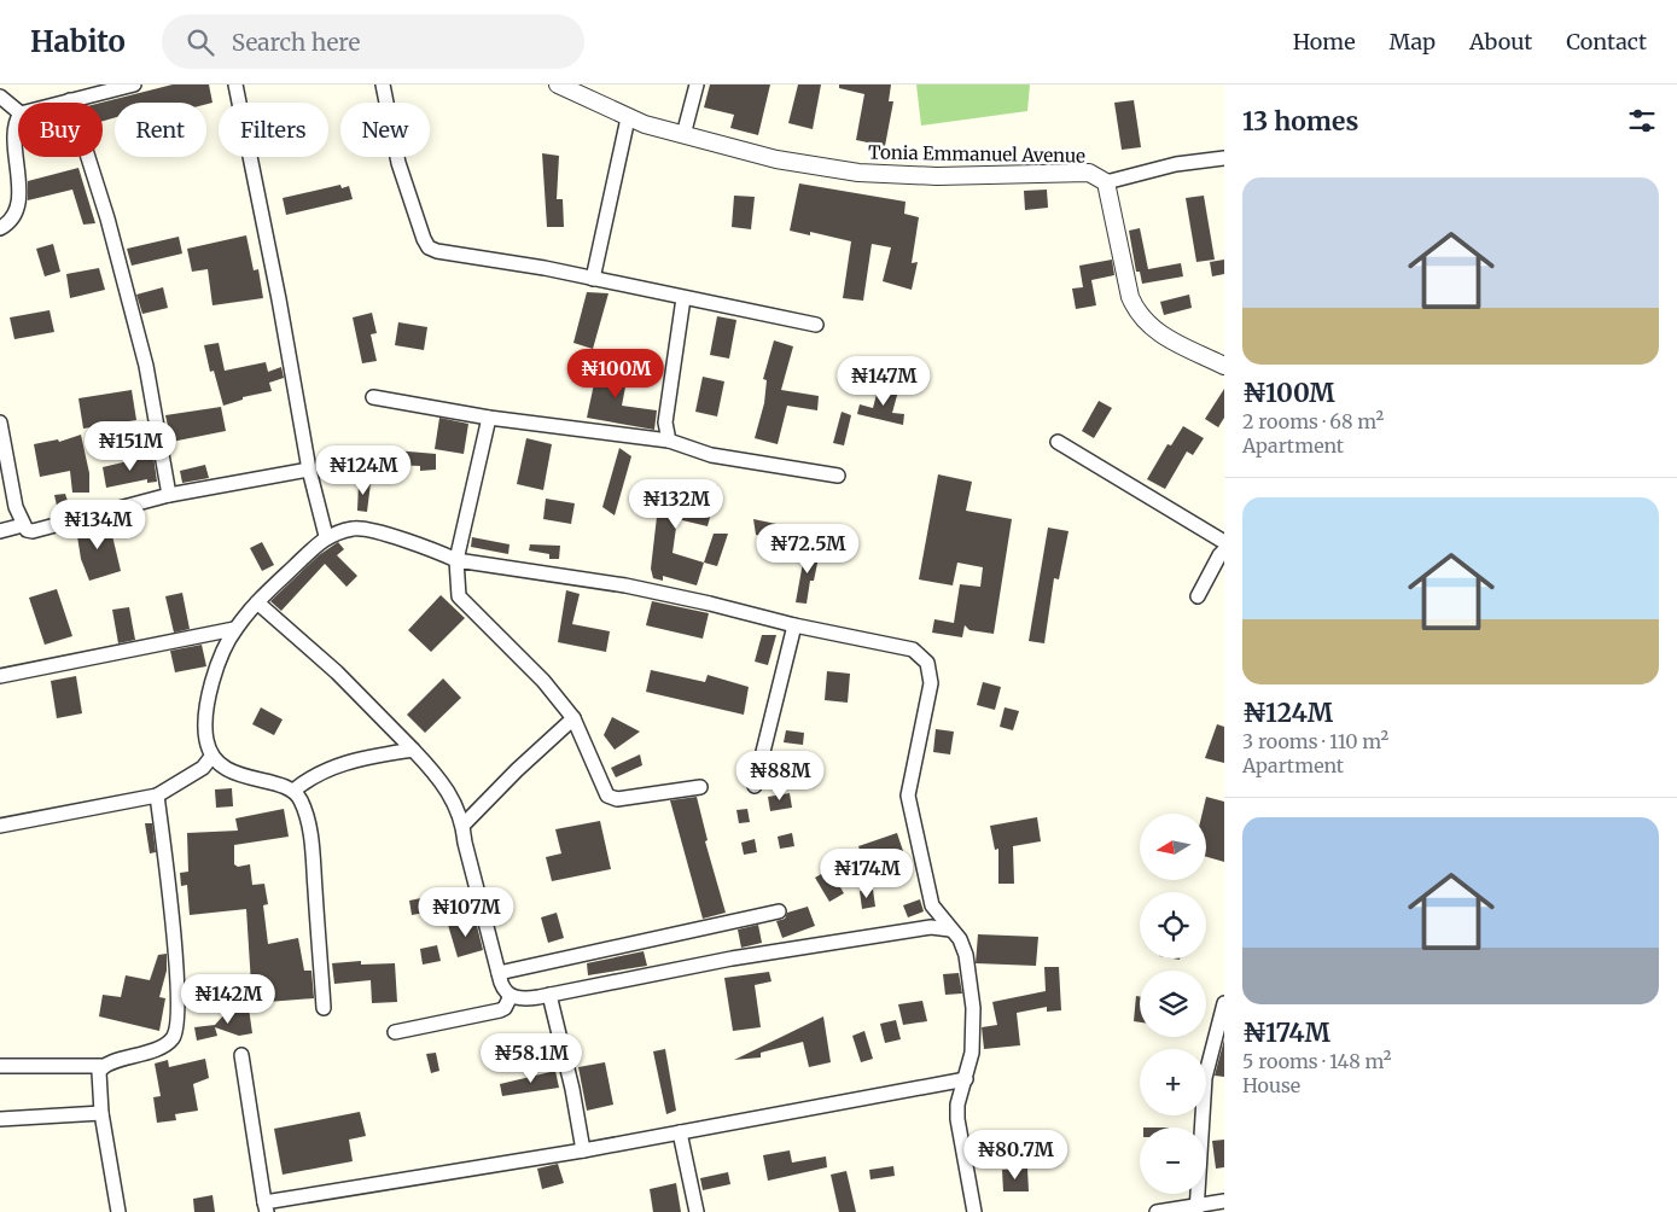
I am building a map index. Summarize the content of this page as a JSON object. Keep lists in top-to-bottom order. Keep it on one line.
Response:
{"streets":{"street":["Tonia Emmanuel Avenue"]},"north":"left","page":{"header":"Habito","search":"Search here","nav":["Home","Map","About","Contact"],"heading":"13 homes","chip":["Buy","Rent","Filters","New"],"list":[{"name":"₦100M","note":"2 rooms · 68 m² · Apartment"},{"name":"₦124M","note":"3 rooms · 110 m² · Apartment"},{"name":"₦174M","note":"5 rooms · 148 m² · House"}],"price":["₦100M","₦147M","₦151M","₦124M","₦132M","₦134M","₦72.5M","₦88M","₦174M","₦107M","₦142M","₦58.1M","₦80.7M"],"map_buttons":["+","−"]}}
